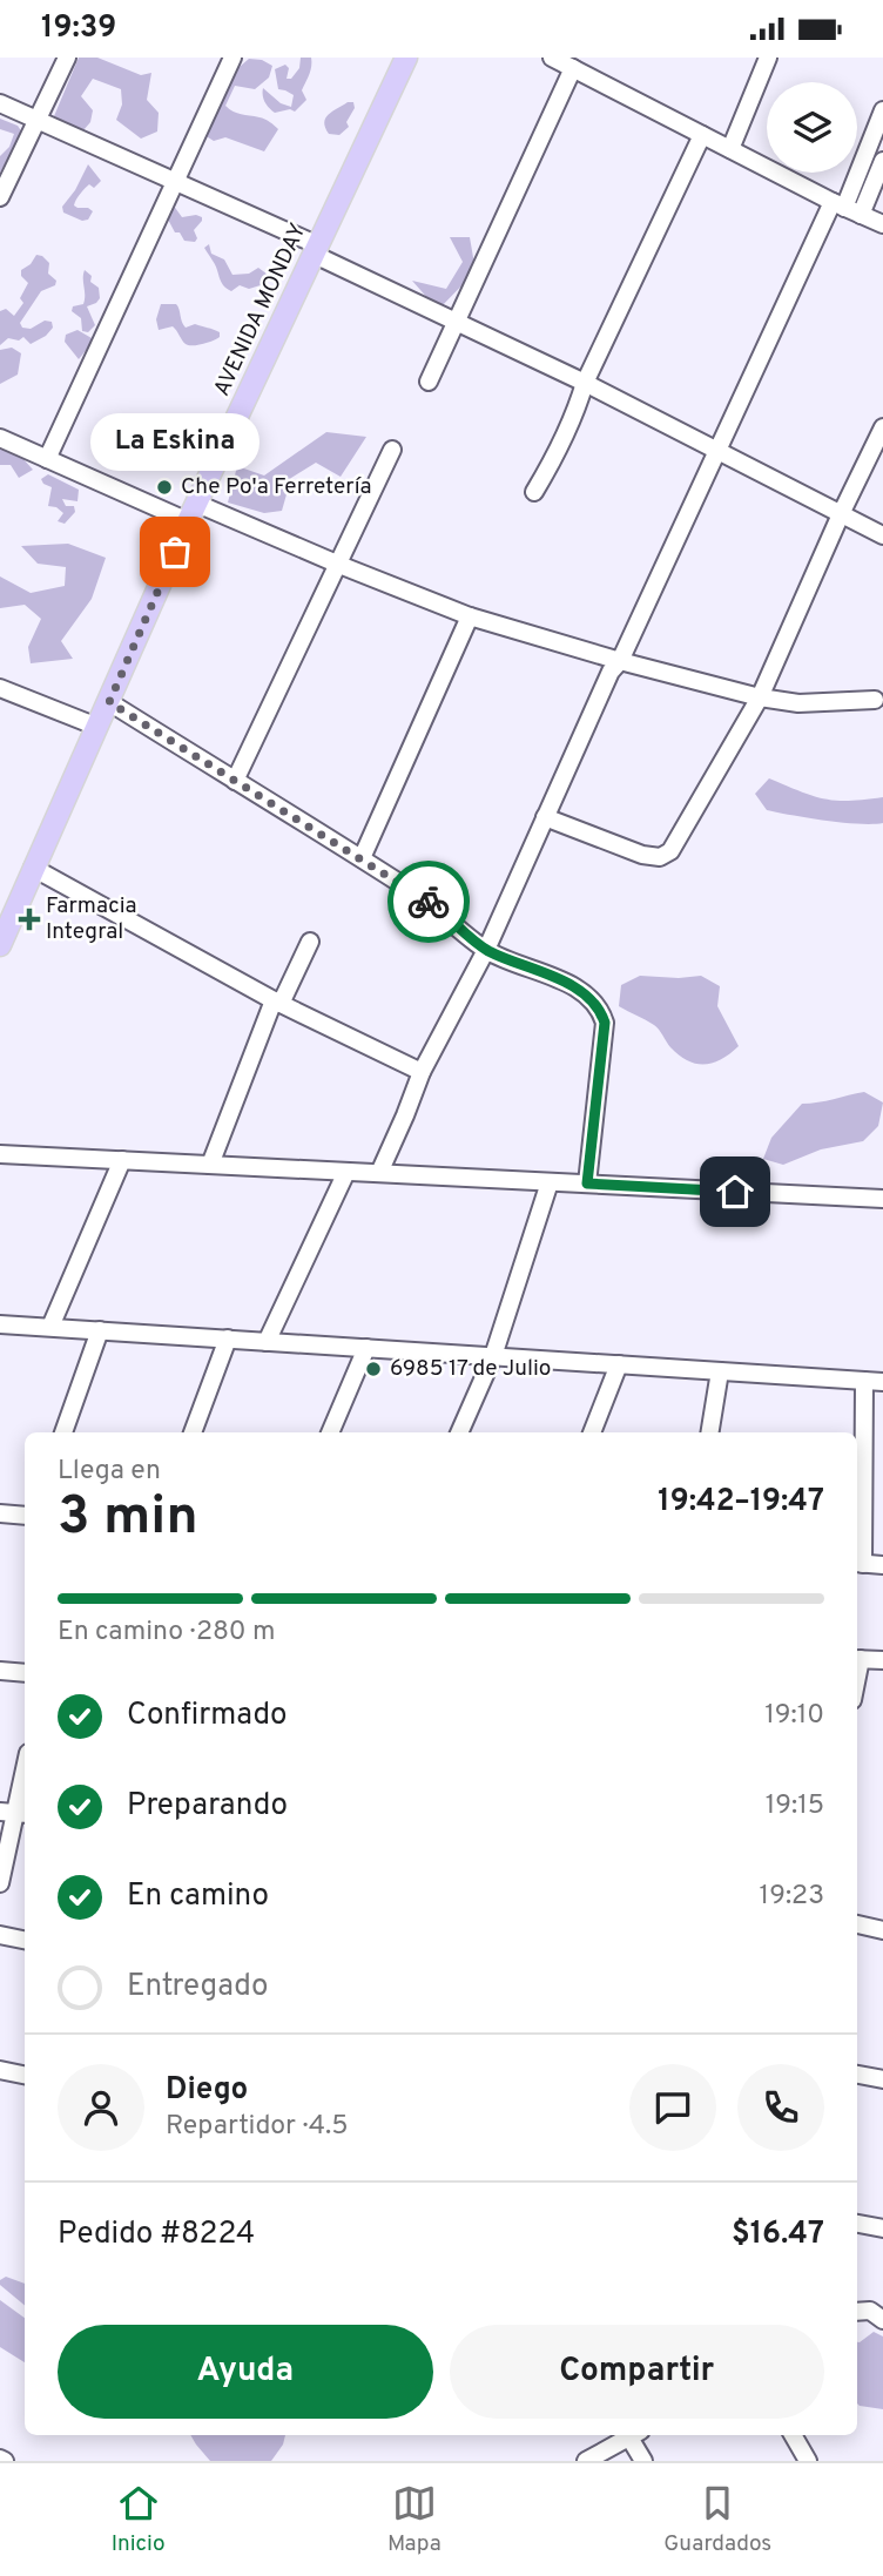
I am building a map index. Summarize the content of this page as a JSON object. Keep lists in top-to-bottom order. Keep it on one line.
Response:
{"streets":{"main road":["AVENIDA MONDAY"]},"places":{"other":["Che Po'a Ferretería","La Eskina","6985 17 de Julio"],"health":["Farmacia Integral"]},"page":{"status":"19:39","bubble":"La Eskina","heading":["3 min","Llega en","19:42–19:47"],"panel":["Diego","Repartidor · 4.5","Pedido #8224","$16.47"],"bar":"En camino · 280 m","list":[["Confirmado","19:10"],["Preparando","19:15"],["En camino","19:23"],"Entregado"],"buttons":["Ayuda","Compartir"],"tabs":["Inicio","Mapa","Guardados"]}}
